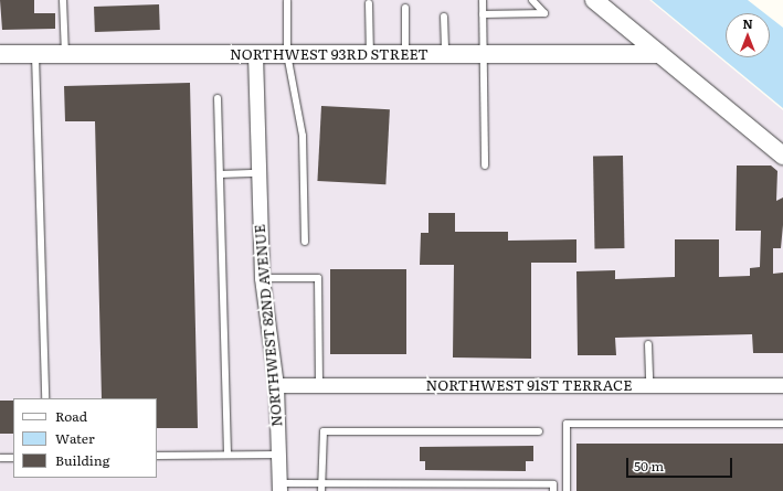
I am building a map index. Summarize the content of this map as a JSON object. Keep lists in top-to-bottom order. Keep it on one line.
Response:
{"streets":{"street":["NORTHWEST 93RD STREET","NORTHWEST 82ND AVENUE","NORTHWEST 91ST TERRACE"]},"crossings":[["NORTHWEST 93RD STREET","NORTHWEST 82ND AVENUE"],["NORTHWEST 82ND AVENUE","NORTHWEST 91ST TERRACE"]],"legend":["Road","Water","Building"],"scale_bar":"50 m","north":"top"}
